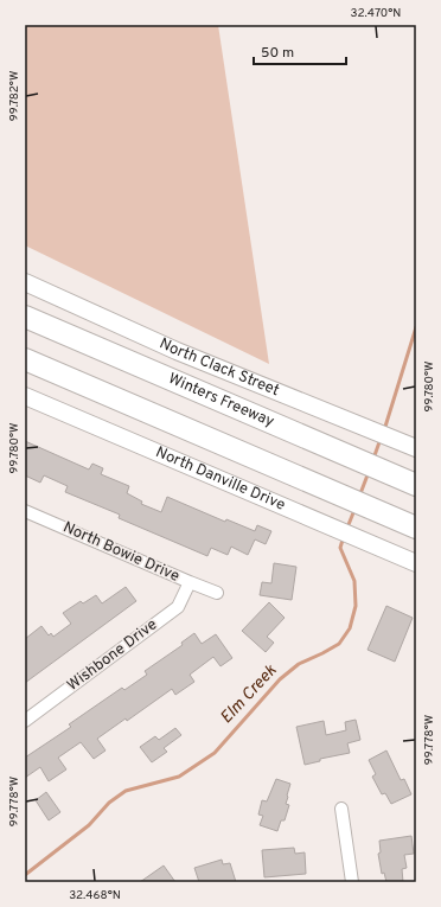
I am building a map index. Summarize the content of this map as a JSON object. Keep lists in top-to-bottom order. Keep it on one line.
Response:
{"streets":{"highway":["Winters Freeway"],"main road":["North Clack Street","North Danville Drive"],"street":["North Bowie Drive","Wishbone Drive"]},"crossings":[["North Bowie Drive","Wishbone Drive"]],"water":["Elm Creek"],"scale_bar":"50 m","coordinates":["32.470°N","99.782°W","99.780°W","99.778°W","32.468°N"]}
